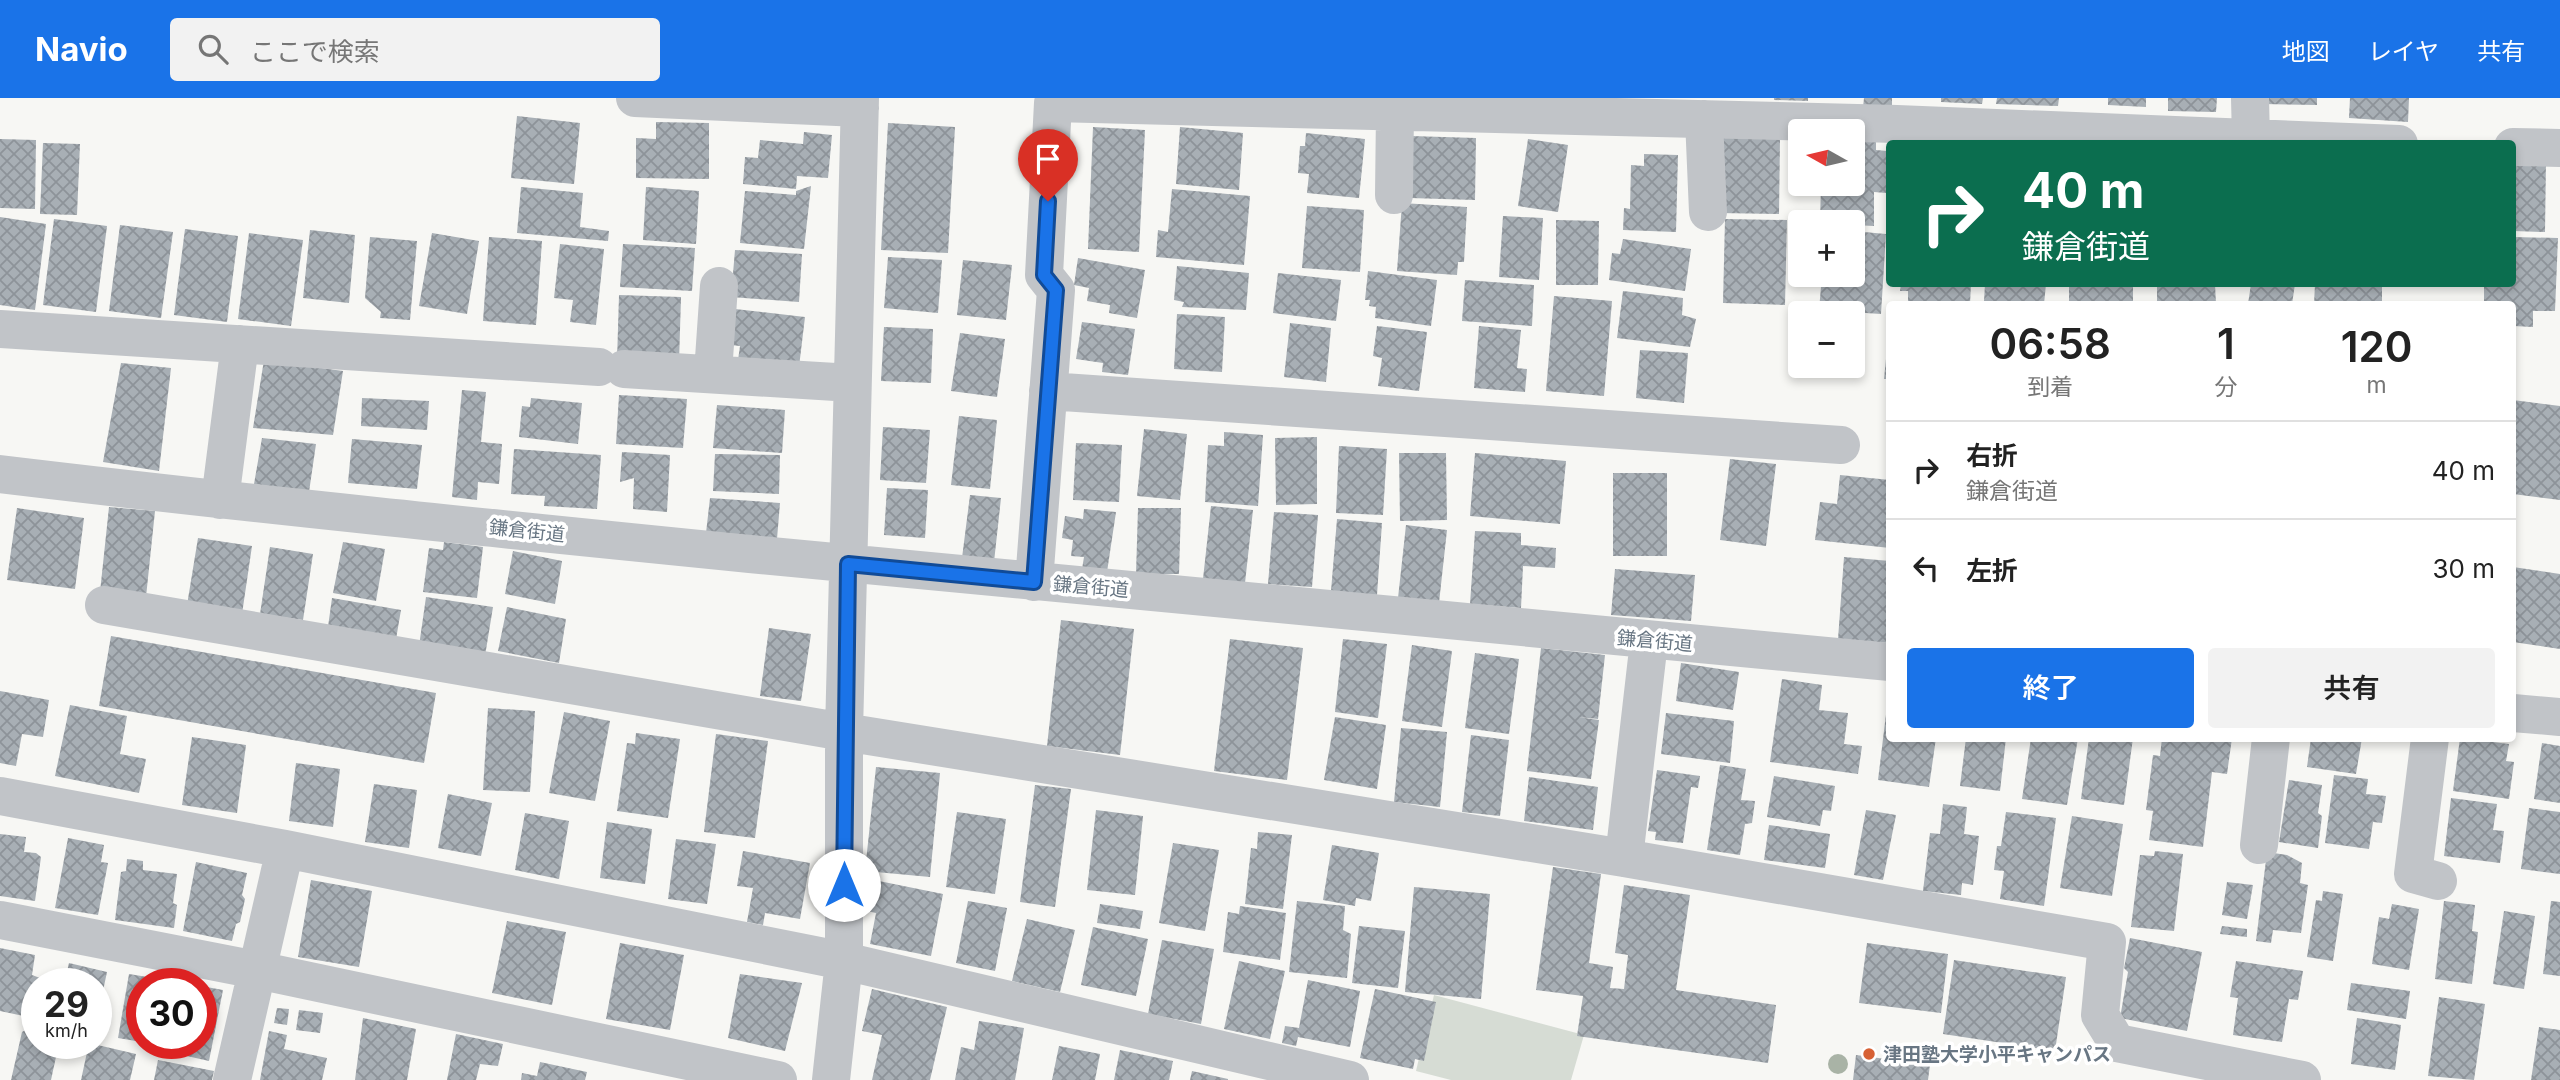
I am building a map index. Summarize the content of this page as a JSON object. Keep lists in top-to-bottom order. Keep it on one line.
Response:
{"streets":{"street":["鎌倉街道"]},"places":["津田塾大学小平キャンパス"],"north":"left","page":{"header":"Navio","search":"ここで検索","nav":["地図","レイヤ","共有"],"map_buttons":["+","−"],"turn":["40 m","鎌倉街道"],"eta":["06:58","到着","1","分","120","m"],"list":[{"name":"右折","note":"鎌倉街道","value":"40 m"},{"name":"左折","value":"30 m"}],"buttons":["終了","共有"],"speed":"29 km/h","limit":"30"}}
